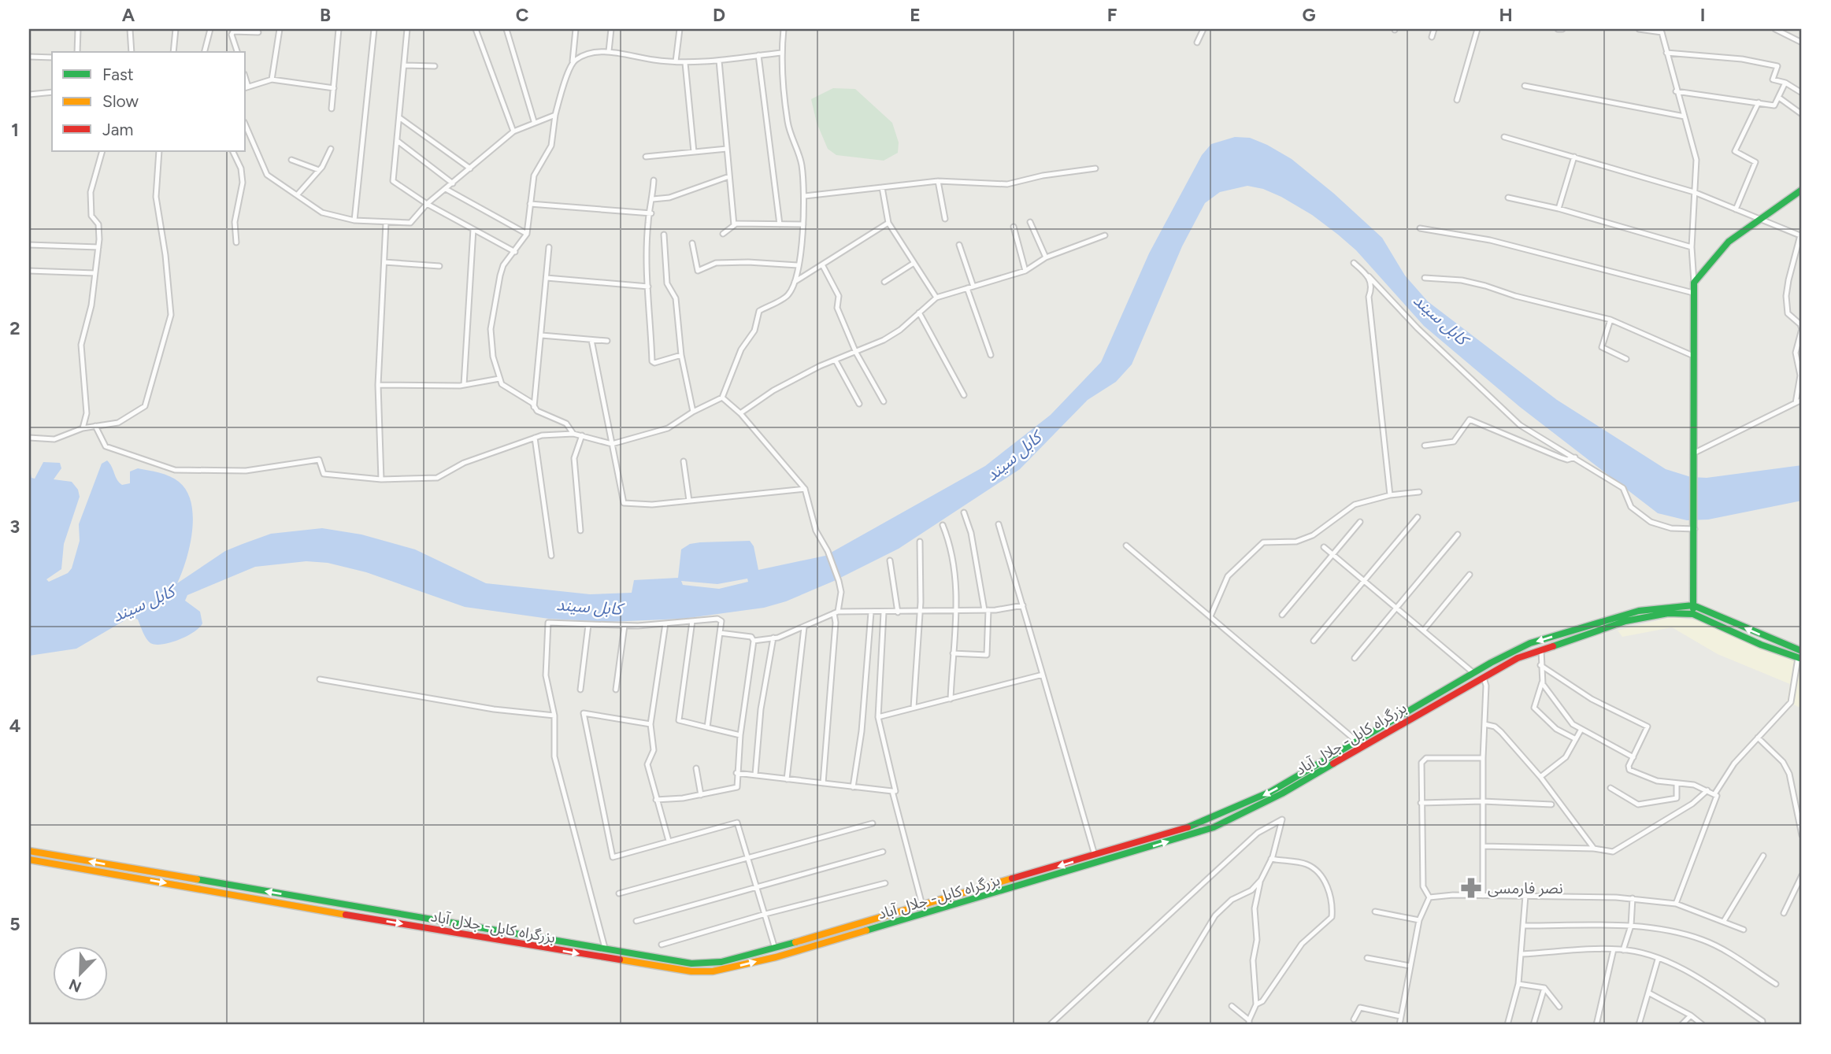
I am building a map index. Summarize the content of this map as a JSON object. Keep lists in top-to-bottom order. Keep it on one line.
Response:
{"streets":{"main road":["بزرگراه کابل- جلال آباد"]},"water":["کابل سيند"],"places":{"pharmacy":["نصر فارمسی"]},"legend":["Fast","Slow","Jam"],"north":"bottom left","grid":{"columns":["A","B","C","D","E","F","G","H","I"],"rows":["1","2","3","4","5"]}}
